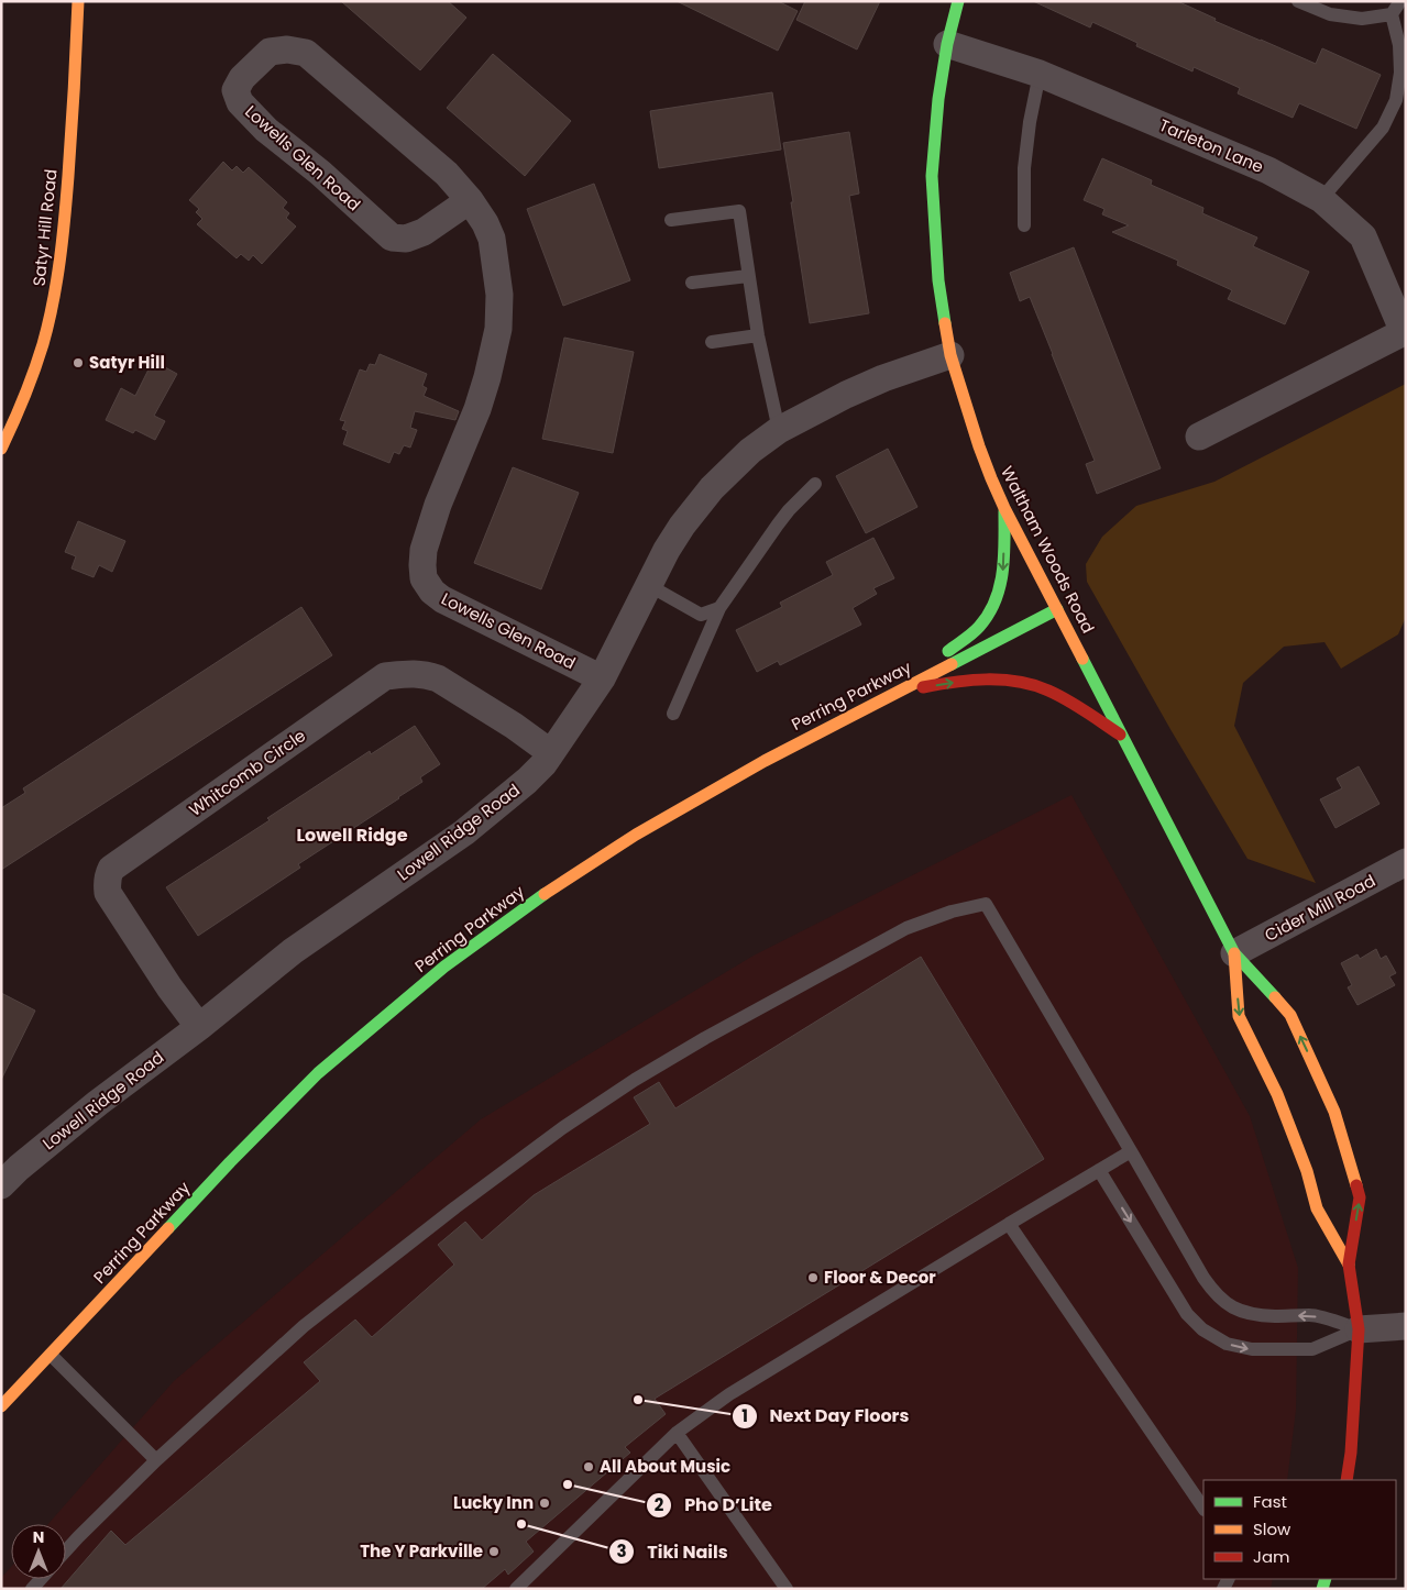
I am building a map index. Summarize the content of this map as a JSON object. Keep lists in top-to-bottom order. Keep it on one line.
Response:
{"streets":{"street":["Tarleton Lane","Lowells Glen Road","Satyr Hill Road","Waltham Woods Road","Perring Parkway","Whitcomb Circle","Lowell Ridge Road","Cider Mill Road"]},"crossings":[["Tarleton Lane","Waltham Woods Road"],["Lowells Glen Road","Lowell Ridge Road"],["Waltham Woods Road","Perring Parkway"],["Waltham Woods Road","Lowell Ridge Road"],["Waltham Woods Road","Cider Mill Road"],["Whitcomb Circle","Lowell Ridge Road"]],"districts":["Lowell Ridge"],"places":["Satyr Hill","Floor & Decor","Next Day Floors","All About Music","Pho D’Lite","Lucky Inn","Tiki Nails","The Y Parkville"],"legend":["Fast","Slow","Jam"],"north":"top"}
